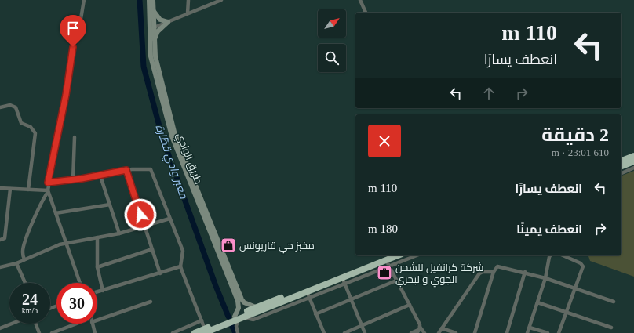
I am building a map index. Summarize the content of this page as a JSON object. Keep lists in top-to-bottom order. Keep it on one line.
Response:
{"streets":{"main road":["طريق الوادي"]},"water":["معبر وادي قطّارة"],"places":{"shop":["مخبز حي قاريونس"],"office":["شركة كرانفيل للشحن الجوي والبحري"]},"north":"top right","page":{"turn":["110 m","انعطف يسارًا"],"heading":["2 دقيقة","610 m · 23:01"],"list":[{"name":"انعطف يسارًا","value":"110 m"},{"name":"انعطف يمينًا","value":"180 m"}],"speed":"24 km/h","limit":"30"}}
